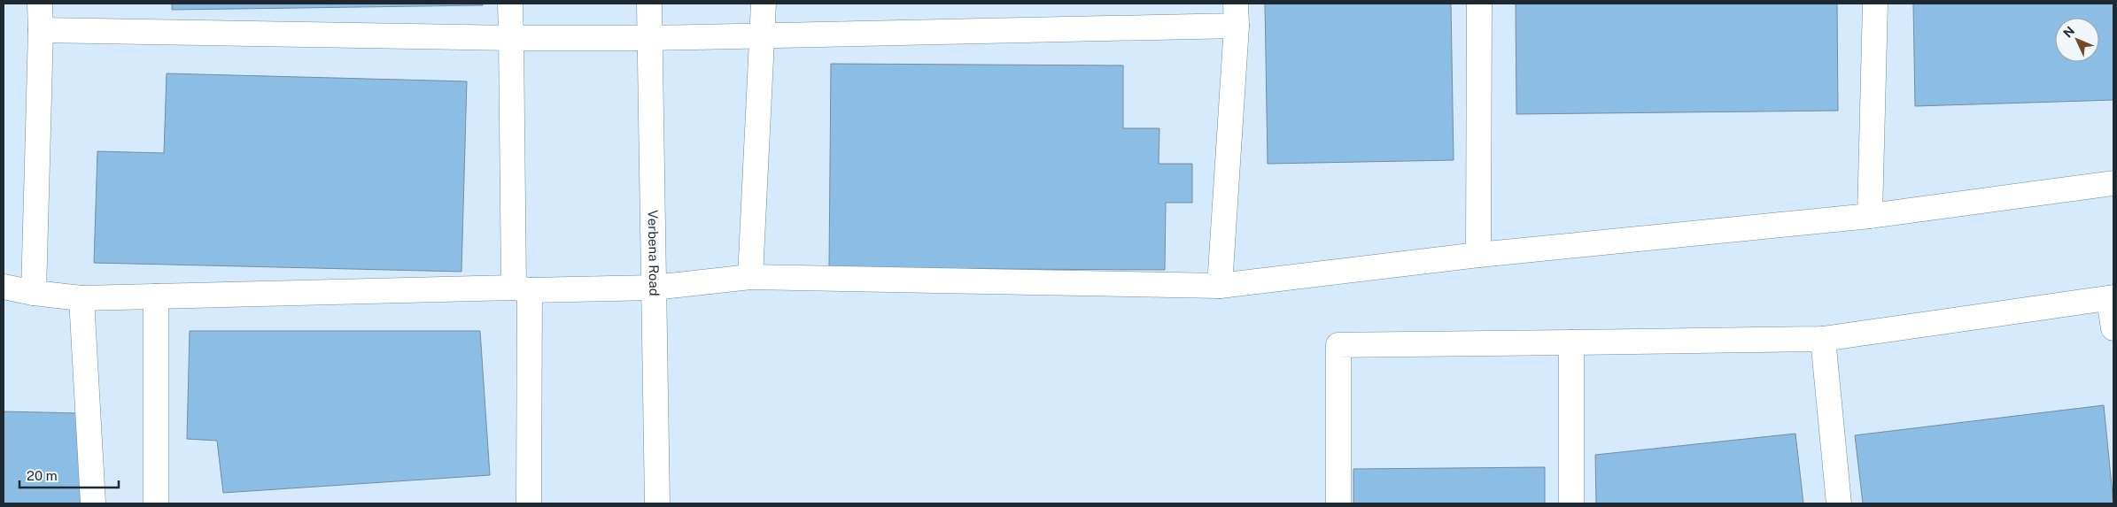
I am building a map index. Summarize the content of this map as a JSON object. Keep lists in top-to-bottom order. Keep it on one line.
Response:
{"streets":{"street":["Verbena Road"]},"scale_bar":"20 m","north":"top left"}
